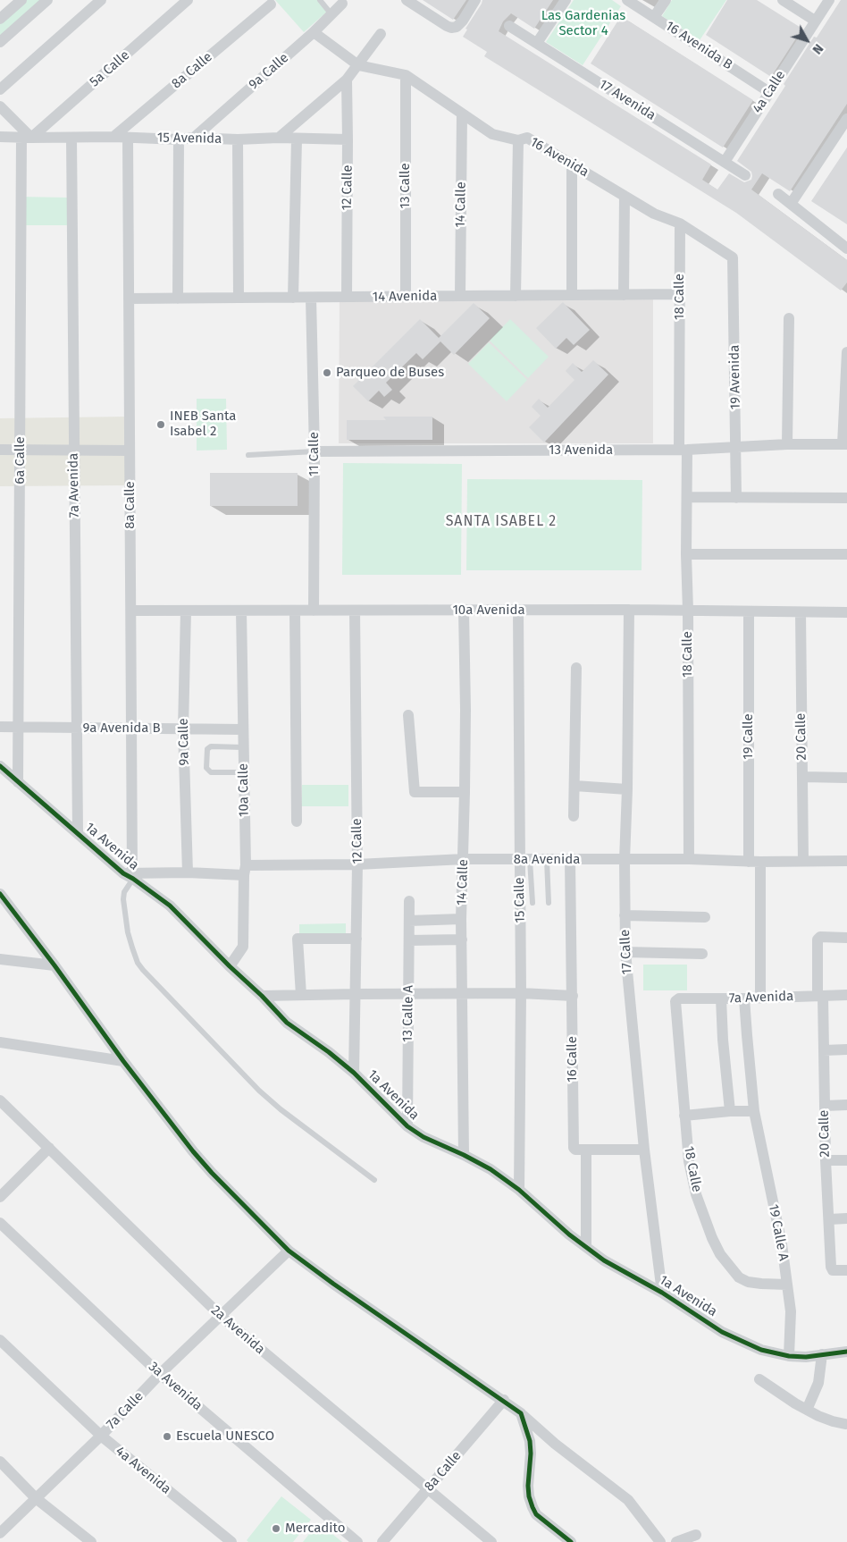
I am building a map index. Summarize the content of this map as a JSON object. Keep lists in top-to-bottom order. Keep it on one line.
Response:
{"streets":{"street":["16 Avenida B","5a Calle","8a Calle","9a Calle","4a Calle","17 Avenida","15 Avenida","16 Avenida","13 Calle","12 Calle","14 Calle","14 Avenida","18 Calle","19 Avenida","13 Avenida","11 Calle","6a Calle","7a Avenida","10a Avenida","9a Avenida B","19 Calle","20 Calle","10a Calle","1a Avenida","8a Avenida","15 Calle","17 Calle","13 Calle A","16 Calle","19 Calle A","2a Avenida","3a Avenida","7a Calle","4a Avenida"]},"crossings":[["16 Avenida B","4a Calle"],["5a Calle","15 Avenida"],["5a Calle","6a Calle"],["8a Calle","15 Avenida"],["8a Calle","14 Avenida"],["8a Calle","10a Avenida"],["8a Calle","9a Avenida B"],["8a Calle","1a Avenida"],["8a Calle","8a Avenida"],["8a Calle","2a Avenida"],["9a Calle","15 Avenida"],["9a Calle","16 Avenida"],["9a Calle","10a Avenida"],["9a Calle","9a Avenida B"],["9a Calle","8a Avenida"],["4a Calle","17 Avenida"],["15 Avenida","12 Calle"],["15 Avenida","6a Calle"],["15 Avenida","7a Avenida"],["16 Avenida","13 Calle"],["16 Avenida","14 Calle"],["16 Avenida","18 Calle"],["16 Avenida","19 Avenida"],["13 Calle","14 Avenida"],["12 Calle","14 Avenida"],["12 Calle","10a Avenida"],["12 Calle","1a Avenida"],["12 Calle","8a Avenida"],["14 Calle","14 Avenida"],["14 Calle","10a Avenida"],["14 Calle","1a Avenida"],["14 Calle","8a Avenida"],["14 Avenida","18 Calle"],["14 Avenida","11 Calle"],["18 Calle","13 Avenida"],["18 Calle","7a Avenida"],["18 Calle","10a Avenida"],["18 Calle","8a Avenida"],["18 Calle","19 Calle A"],["19 Avenida","13 Avenida"],["13 Avenida","11 Calle"],["11 Calle","10a Avenida"],["6a Calle","9a Avenida B"],["6a Calle","1a Avenida"],["7a Avenida","9a Avenida B"],["7a Avenida","20 Calle"],["7a Avenida","1a Avenida"],["7a Avenida","19 Calle A"],["10a Avenida","19 Calle"],["10a Avenida","20 Calle"],["10a Avenida","10a Calle"],["10a Avenida","15 Calle"],["10a Avenida","17 Calle"],["9a Avenida B","10a Calle"],["19 Calle","8a Avenida"],["20 Calle","8a Avenida"],["10a Calle","1a Avenida"],["10a Calle","8a Avenida"],["1a Avenida","8a Avenida"],["1a Avenida","15 Calle"],["1a Avenida","17 Calle"],["1a Avenida","13 Calle A"],["1a Avenida","19 Calle A"],["8a Avenida","15 Calle"],["8a Avenida","17 Calle"],["8a Avenida","16 Calle"],["2a Avenida","7a Calle"],["3a Avenida","7a Calle"],["7a Calle","4a Avenida"]],"districts":["SANTA ISABEL 2"],"parks":["Las Gardenias Sector 4"],"places":["Parqueo de Buses","INEB Santa Isabel 2","Escuela UNESCO","Mercadito"],"north":"bottom right"}
